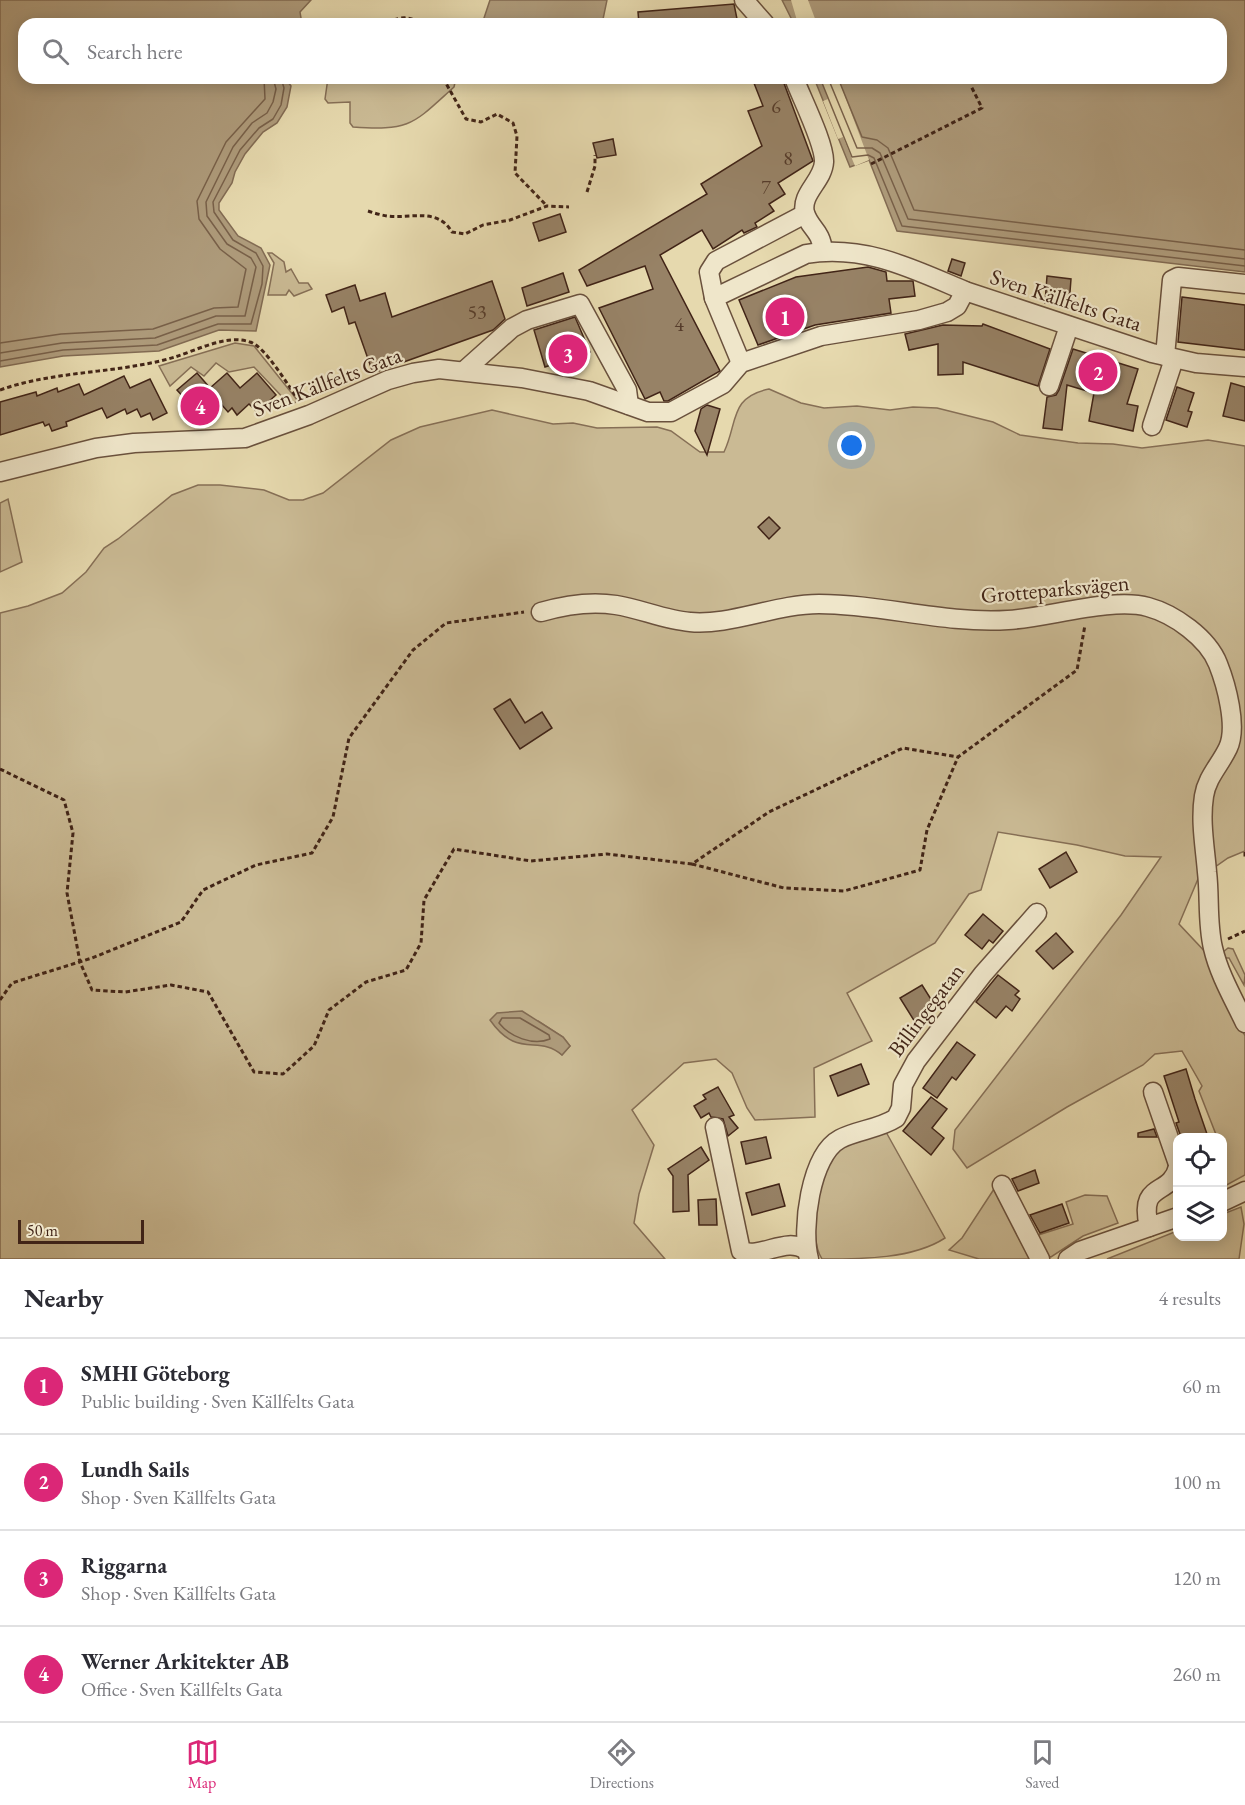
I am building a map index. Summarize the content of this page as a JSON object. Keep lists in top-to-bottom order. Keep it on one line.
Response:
{"streets":{"street":["Sven Källfelts Gata","Grotteparksvägen","Billingegatan"]},"house_numbers":["6","8","7","53","4"],"scale_bar":"50 m","page":{"search":"Search here","pins":["1","3","2","4"],"scale":"50 m","heading":["Nearby","4 results"],"list":[{"mark":"1","name":"SMHI Göteborg","note":"Public building · Sven Källfelts Gata","value":"60 m"},{"mark":"2","name":"Lundh Sails","note":"Shop · Sven Källfelts Gata","value":"100 m"},{"mark":"3","name":"Riggarna","note":"Shop · Sven Källfelts Gata","value":"120 m"},{"mark":"4","name":"Werner Arkitekter AB","note":"Office · Sven Källfelts Gata","value":"260 m"}],"nav":["Map","Directions","Saved"]}}
